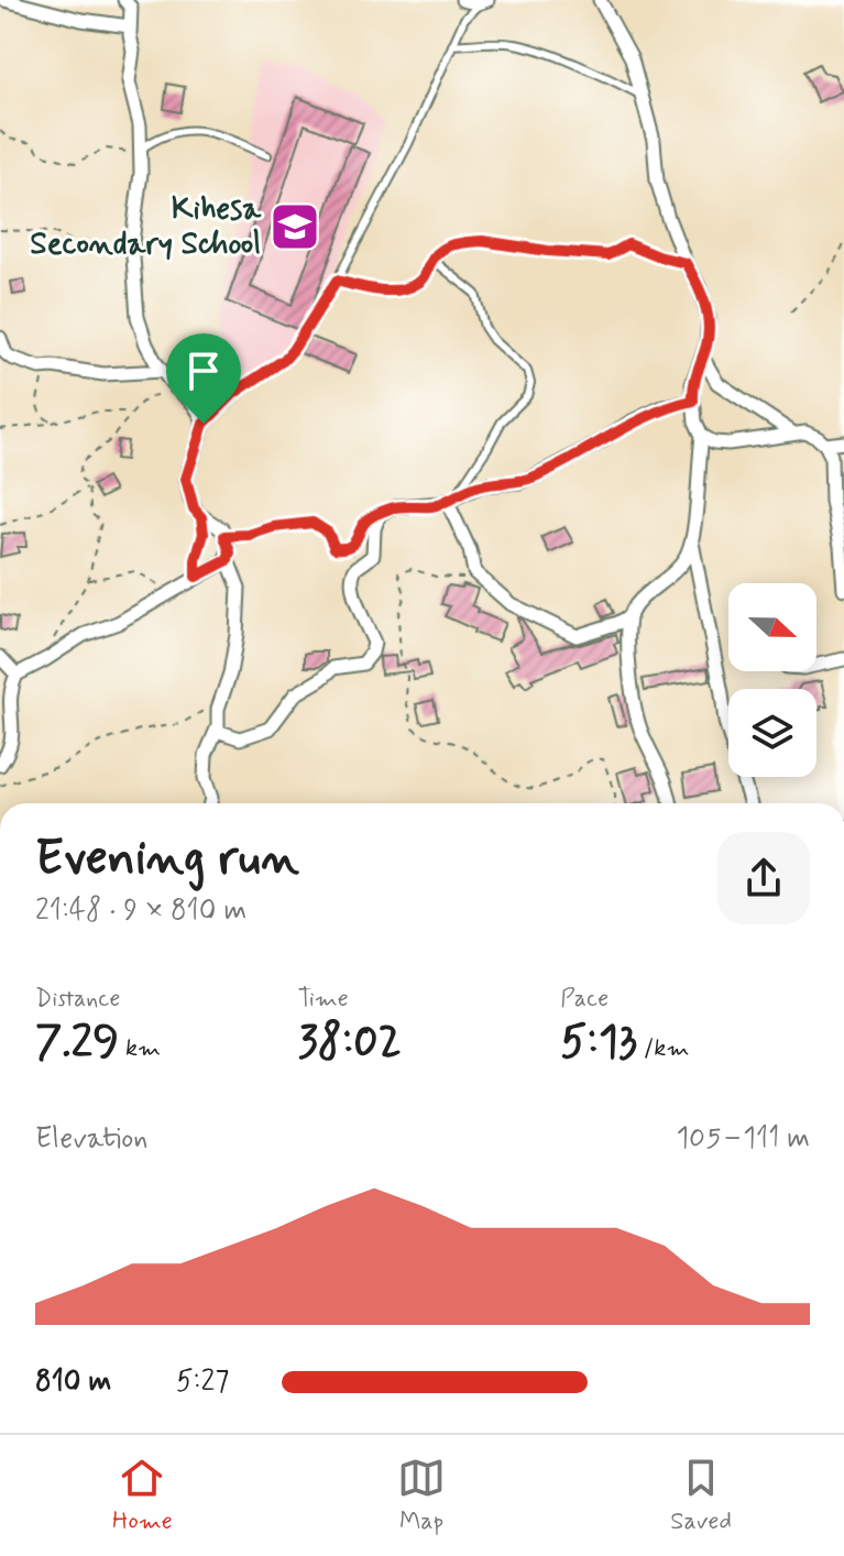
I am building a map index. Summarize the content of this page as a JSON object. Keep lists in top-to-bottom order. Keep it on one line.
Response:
{"places":{"school or university":["Kihesa Secondary School"]},"north":"right","page":{"heading":["Evening run","21:48 · 9 × 810 m"],"stats":[["Distance","7.29 km"],["Time","38:02"],["Pace","5:13 /km"]],"chart":["Elevation","105–111 m"],"list":[{"name":"810 m","note":"5:27"}],"tabs":["Home","Map","Saved"]}}
